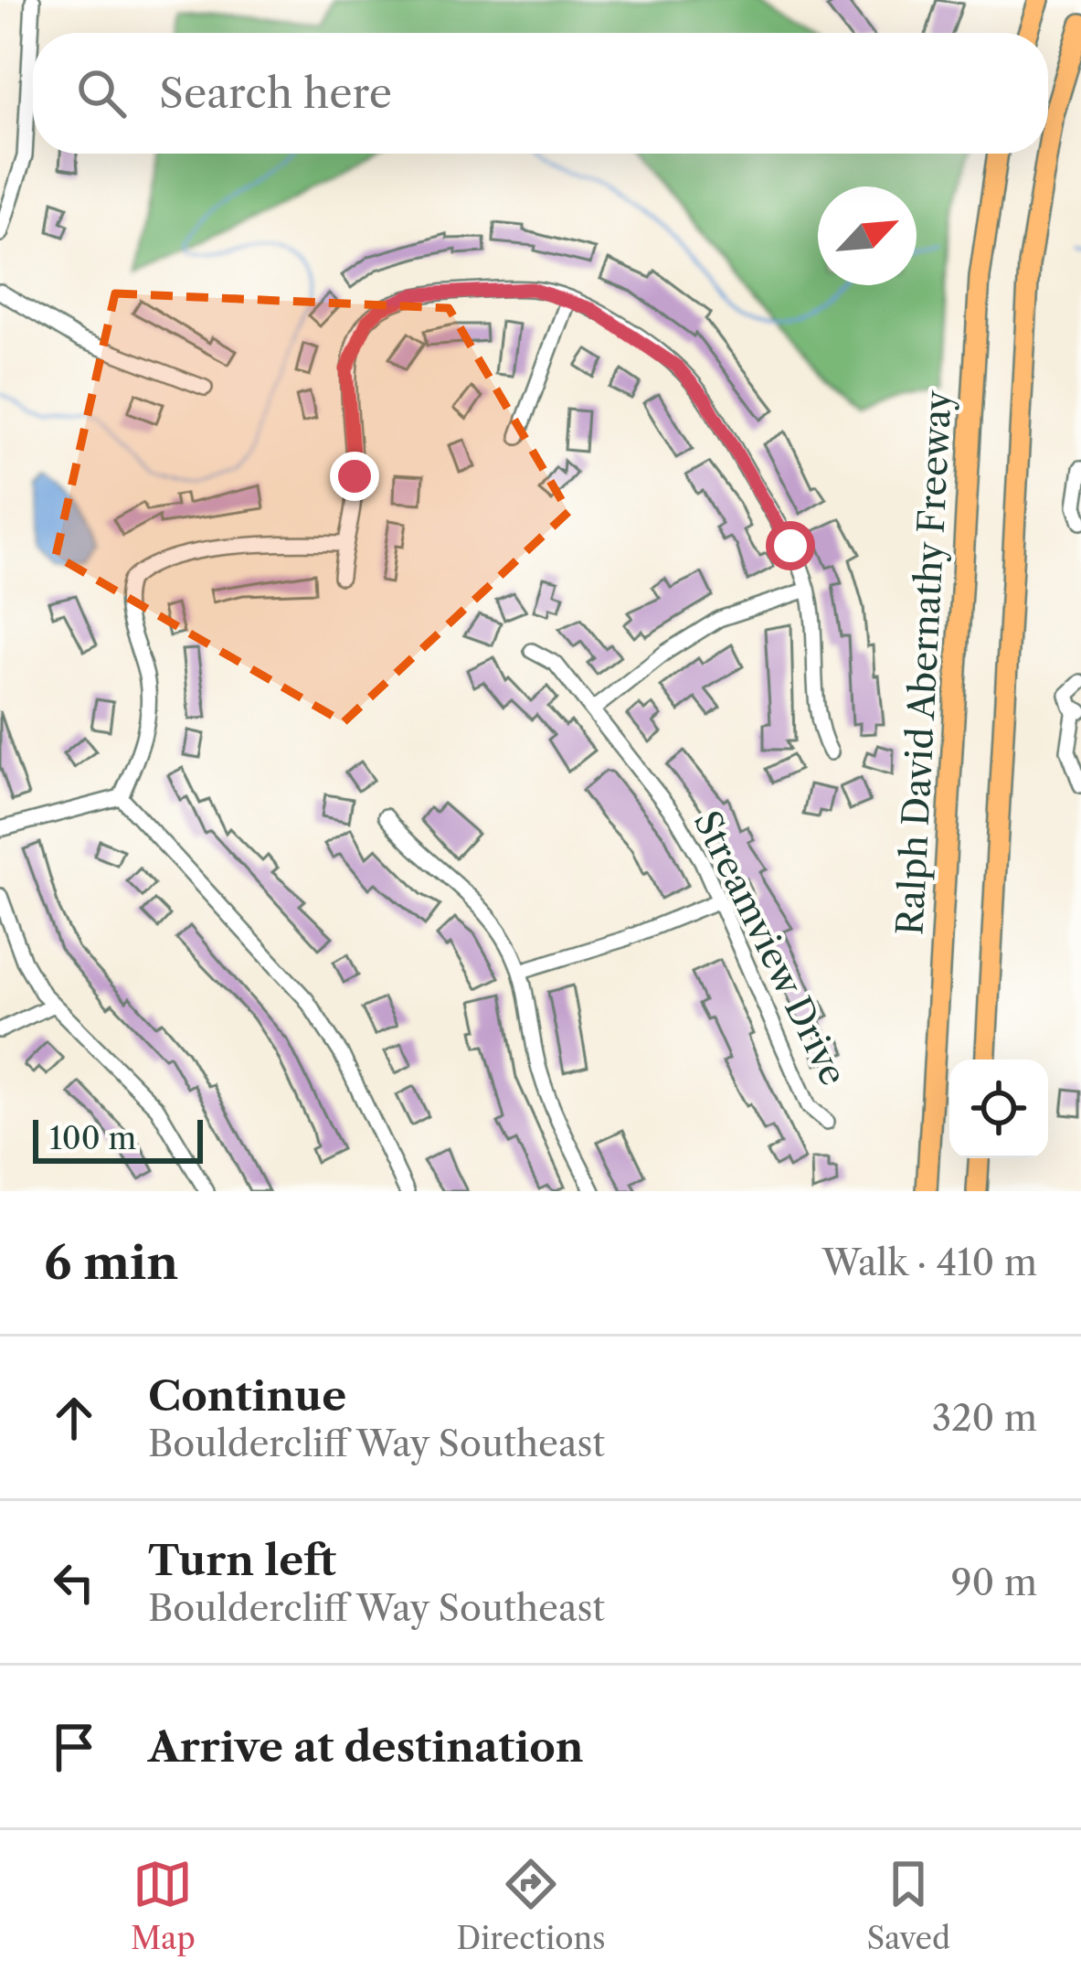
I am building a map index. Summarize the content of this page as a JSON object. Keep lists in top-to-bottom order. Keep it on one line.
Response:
{"streets":{"highway":["Ralph David Abernathy Freeway"],"street":["Streamview Drive"]},"scale_bar":"100 m","north":"top right","page":{"search":"Search here","scale":"100 m","heading":["6 min","Walk · 410 m"],"list":[["Continue","Bouldercliff Way Southeast","320 m"],["Turn left","Bouldercliff Way Southeast","90 m"],"Arrive at destination"],"nav":["Map","Directions","Saved"]}}
